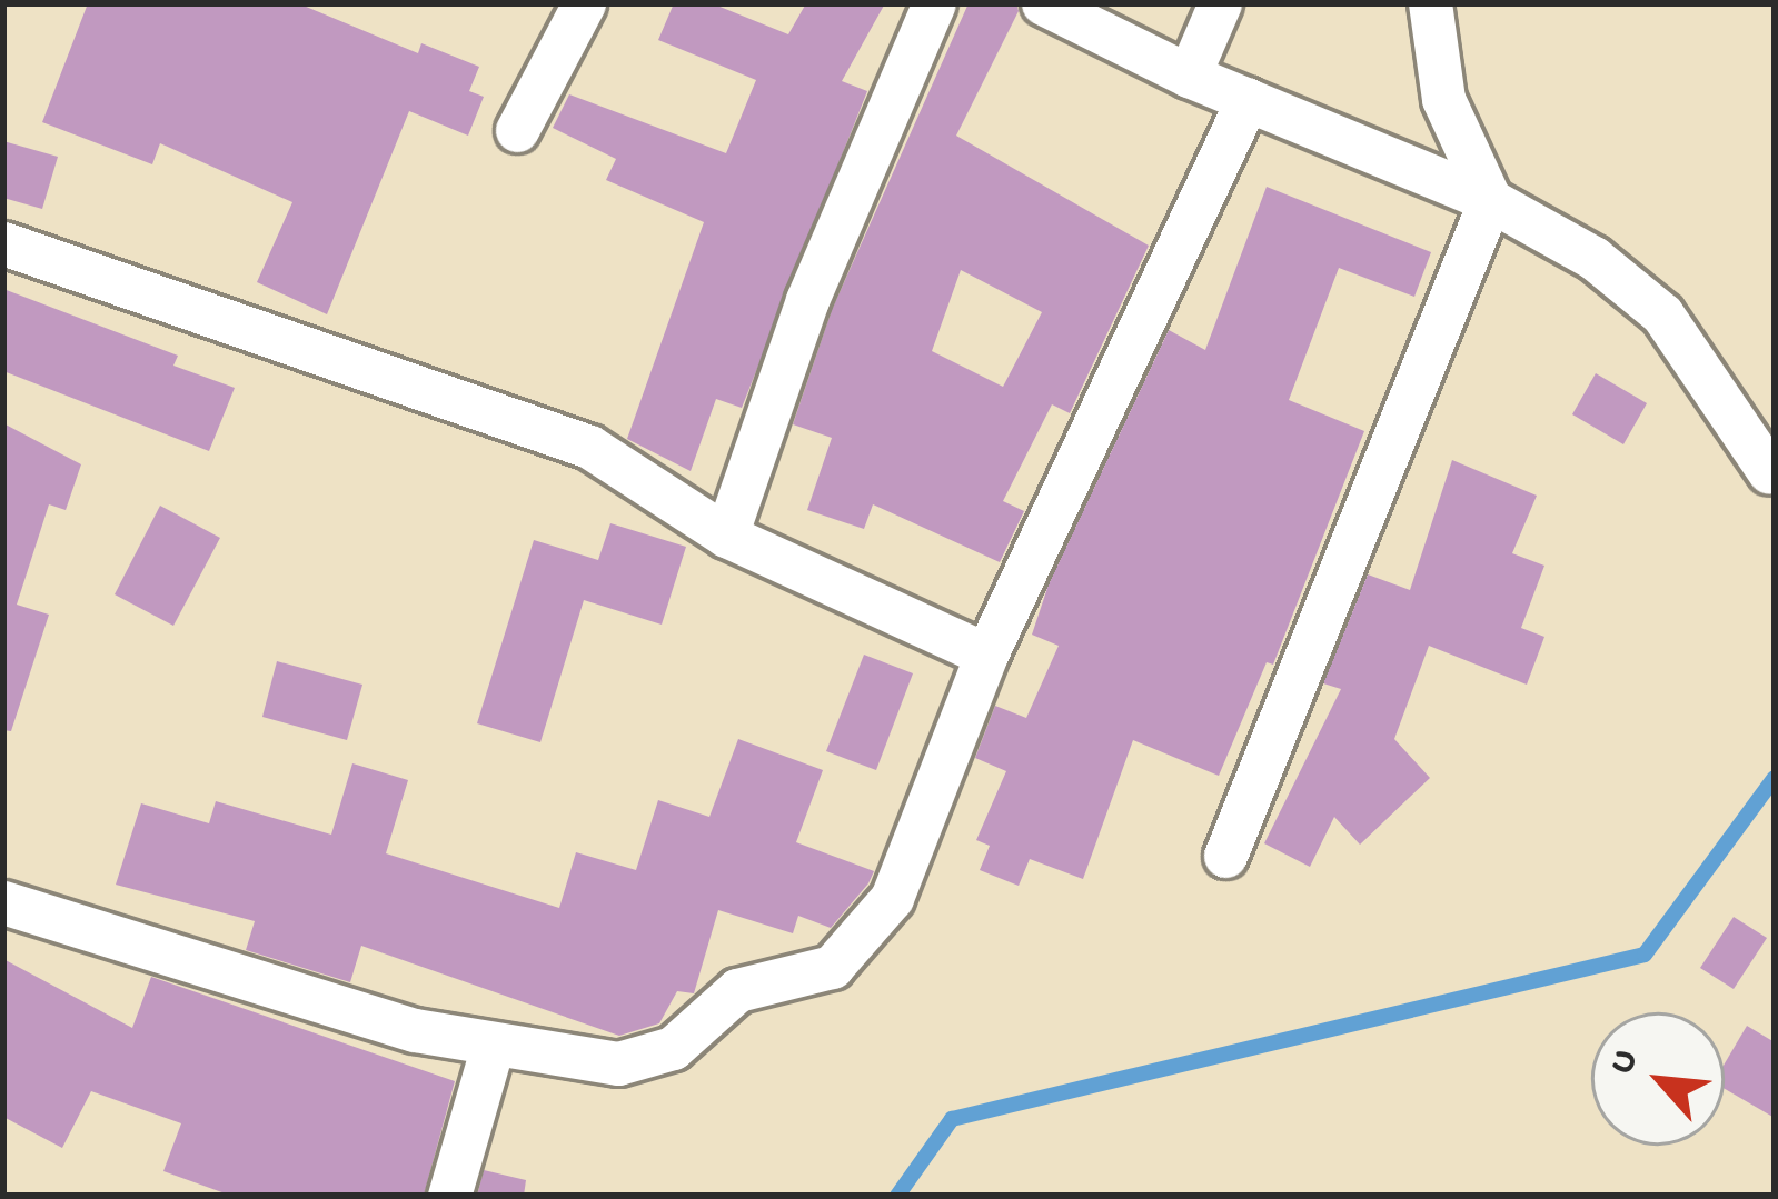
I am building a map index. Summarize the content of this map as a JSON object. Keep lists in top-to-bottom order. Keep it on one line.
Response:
{"north":"top left"}
